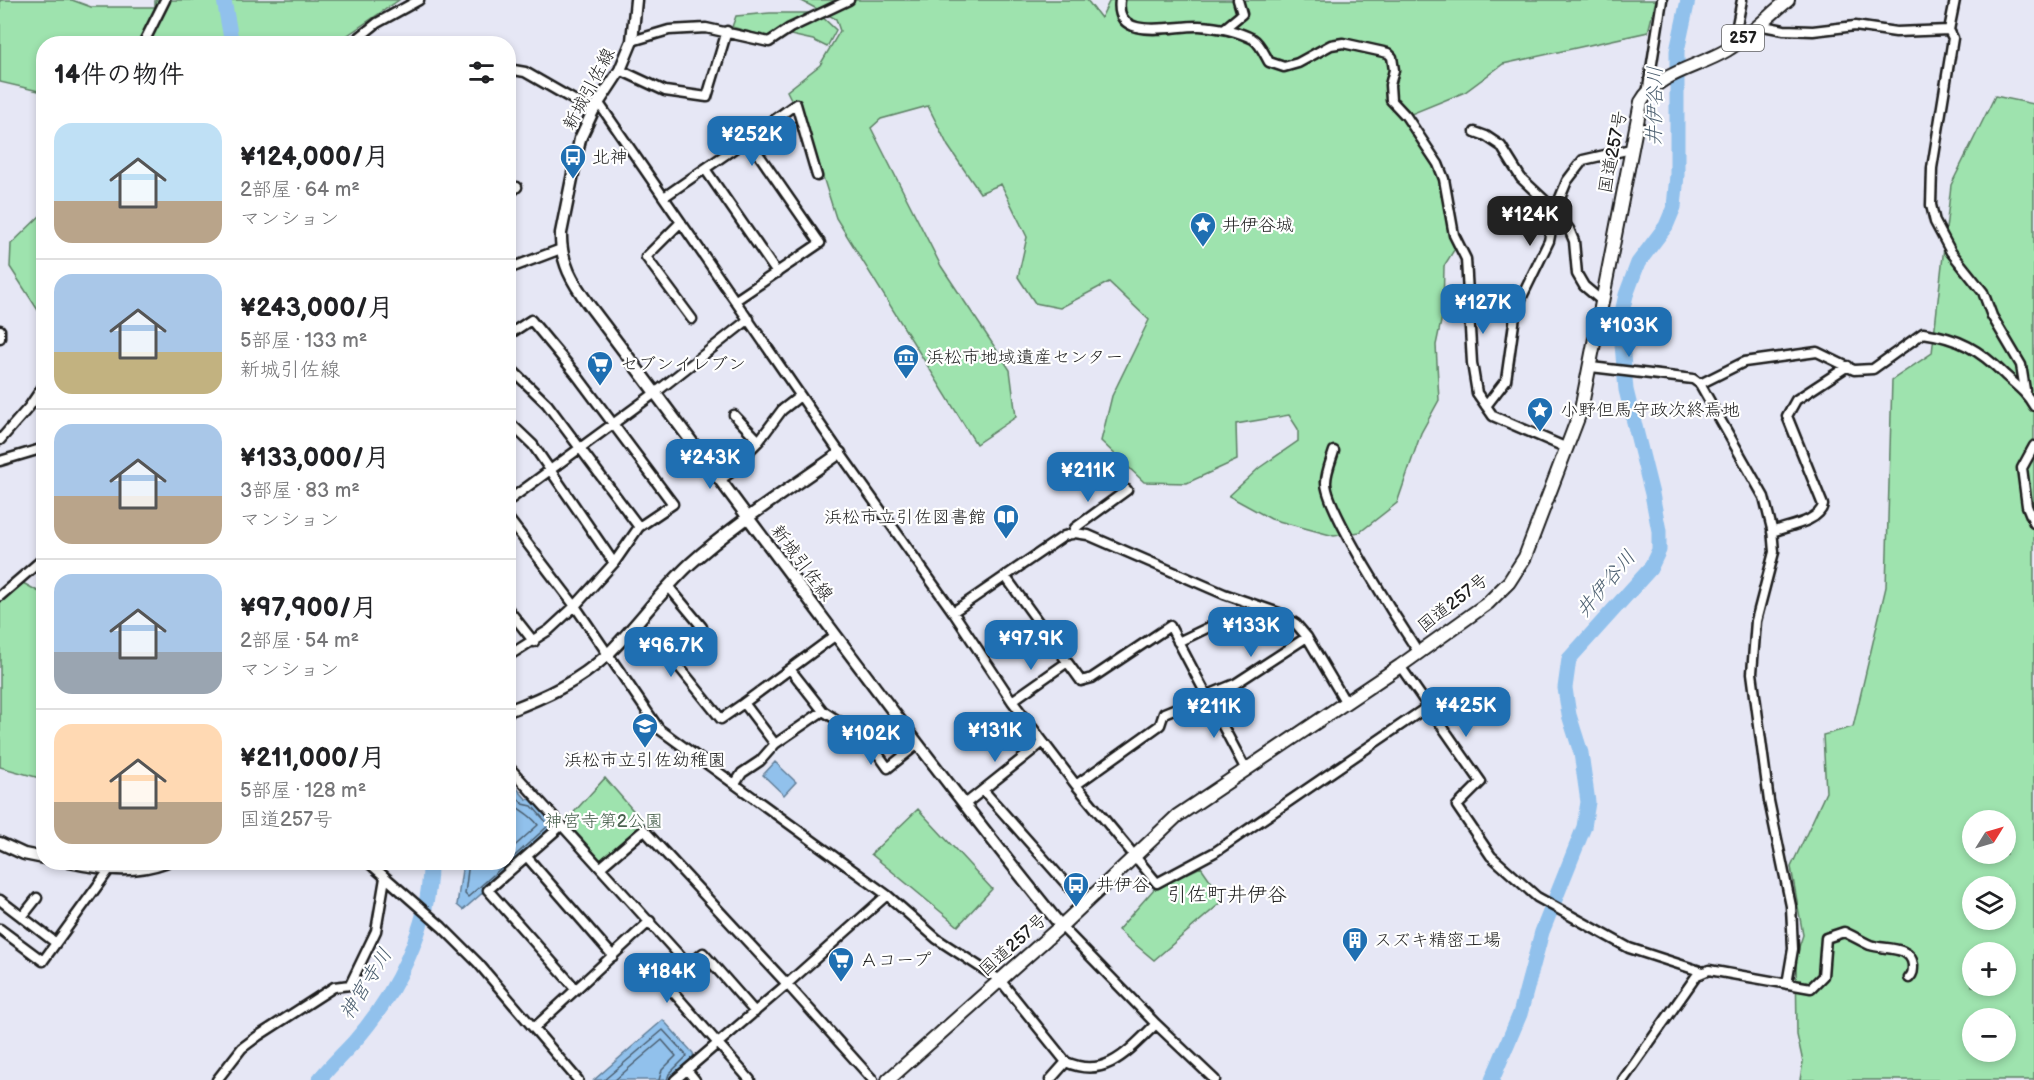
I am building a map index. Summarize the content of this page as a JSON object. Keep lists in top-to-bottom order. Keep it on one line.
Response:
{"streets":{"highway":["257","国道257号"],"main road":["新城引佐線"]},"crossings":[["257","国道257号"],["新城引佐線","国道257号"]],"districts":["引佐町井伊谷"],"water":["井伊谷川","神宮寺川"],"parks":["神宮寺第2公園"],"places":{"bus stop":["北神","井伊谷"],"place":["井伊谷城","小野但馬守政次終焉地"],"museum":["浜松市地域遺産センター"],"supermarket":["セブンイレブン","Ａコープ"],"library":["浜松市立引佐図書館"],"school or university":["浜松市立引佐幼稚園"],"building":["スズキ精密工場"]},"north":"top right","page":{"heading":"14件の物件","list":[{"name":"¥124,000/月","note":"2部屋 · 64 m² · マンション"},{"name":"¥243,000/月","note":"5部屋 · 133 m² · 新城引佐線"},{"name":"¥133,000/月","note":"3部屋 · 83 m² · マンション"},{"name":"¥97,900/月","note":"2部屋 · 54 m² · マンション"},{"name":"¥211,000/月","note":"5部屋 · 128 m² · 国道257号"}],"price":["¥252K","¥124K","¥127K","¥103K","¥243K","¥211K","¥133K","¥97.9K","¥96.7K","¥425K","¥211K","¥131K","¥102K","¥184K"],"map_buttons":["+","−"]}}
